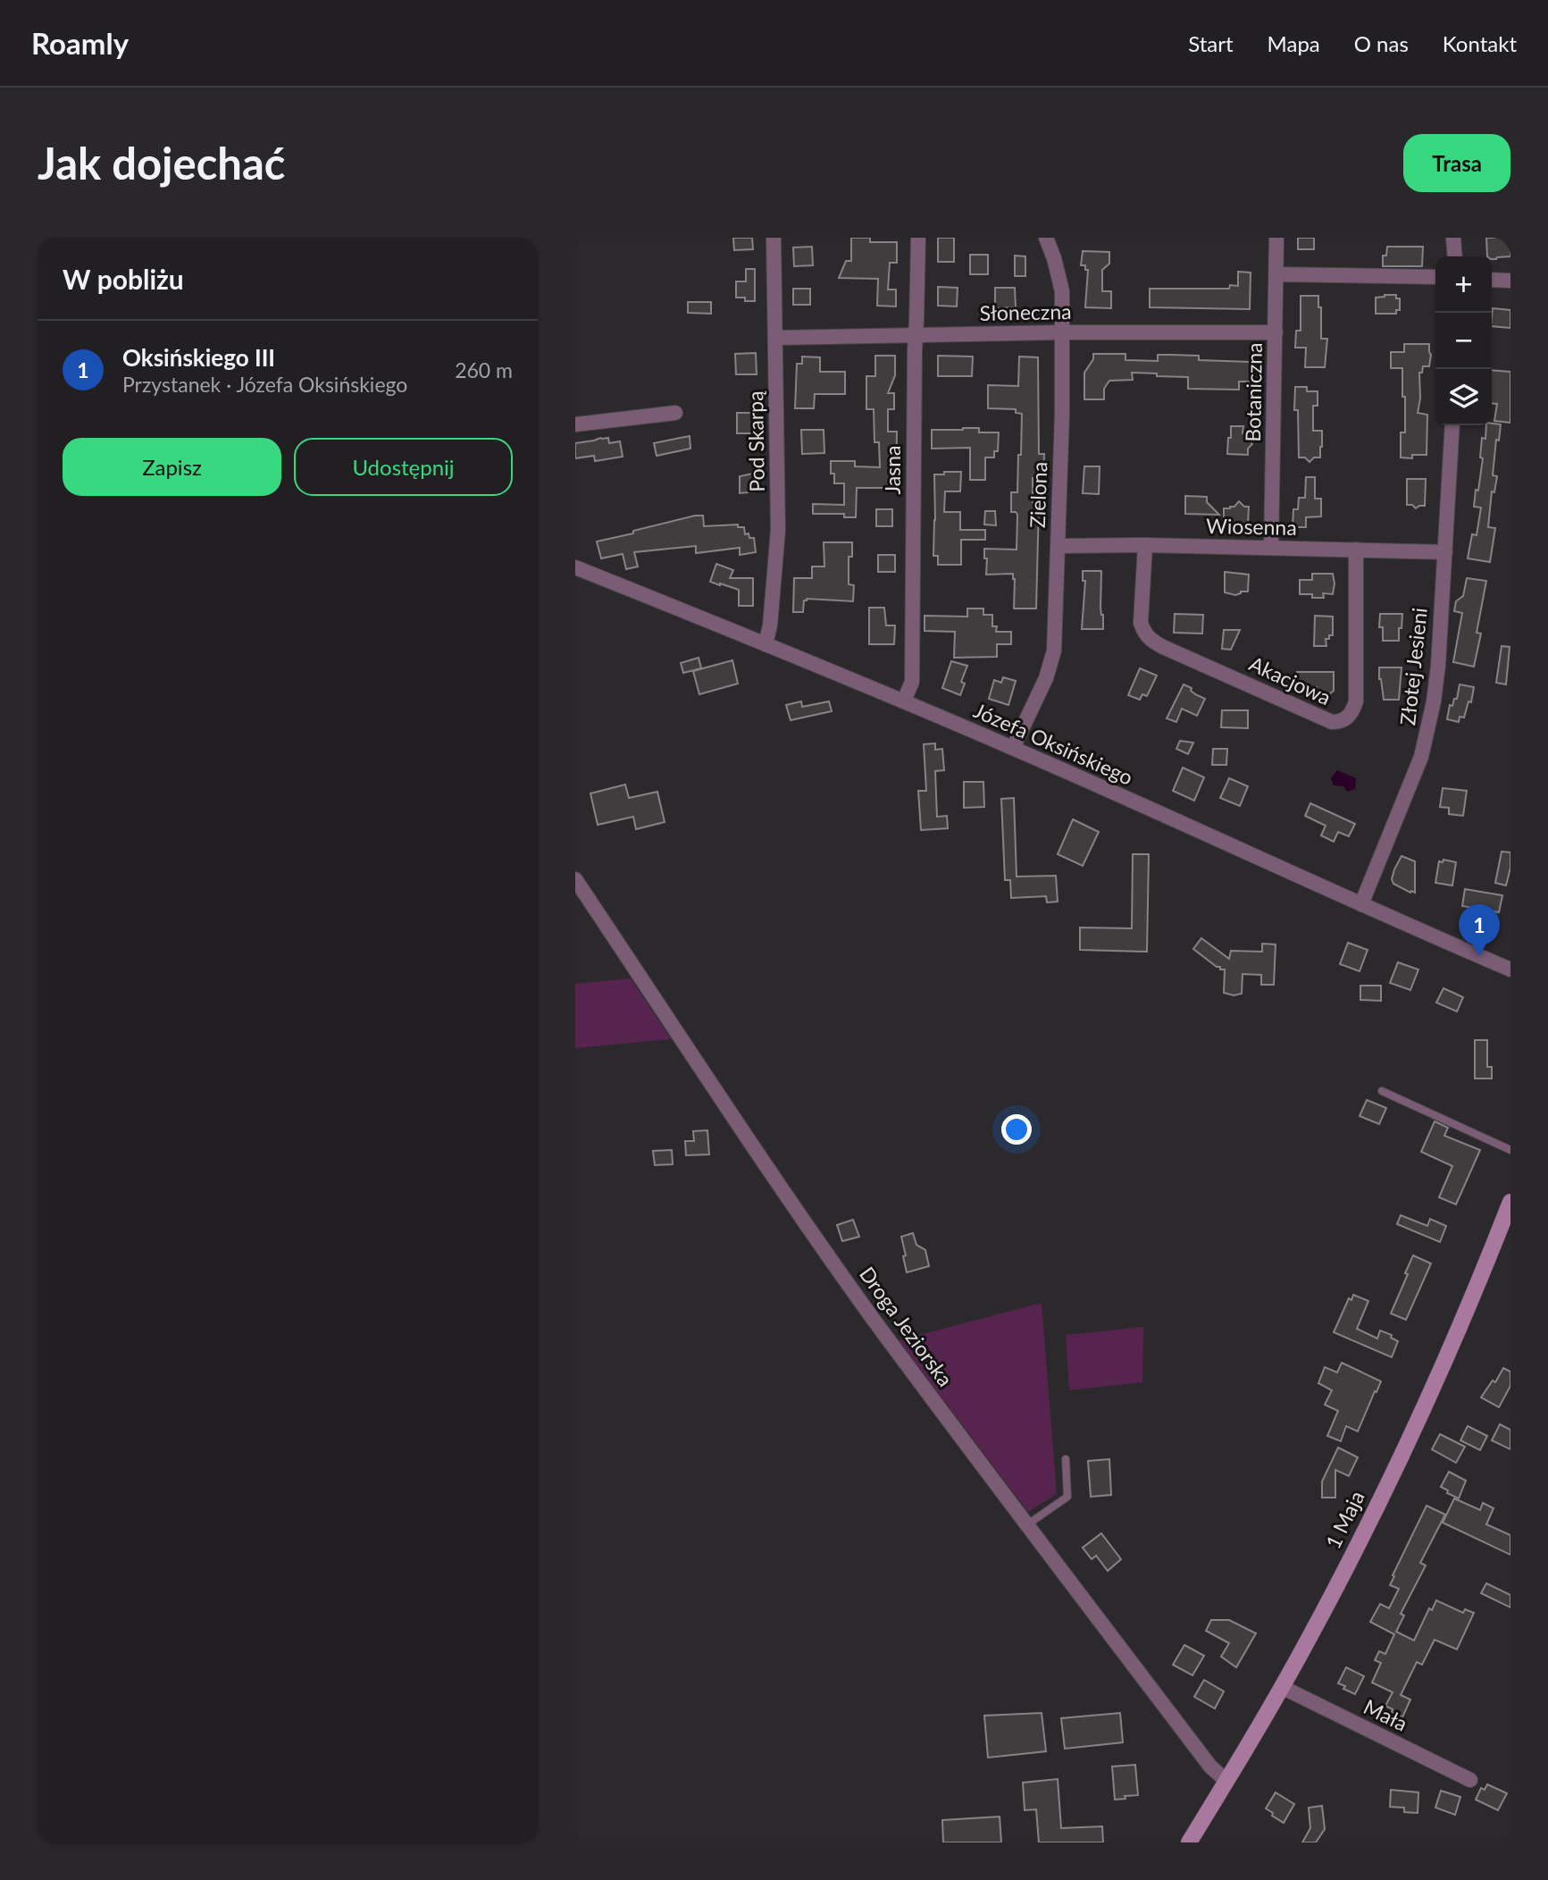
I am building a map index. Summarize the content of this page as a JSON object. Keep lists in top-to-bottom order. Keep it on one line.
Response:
{"streets":{"main road":["1 Maja"],"street":["Słoneczna","Botaniczna","Pod Skarpą","Jasna","Zielona","Wiosenna","Złotej Jesieni","Akacjowa","Józefa Oksińskiego","Droga Jeziorska","Mała"]},"crossings":[["Słoneczna","Botaniczna"],["Słoneczna","Pod Skarpą"],["Słoneczna","Jasna"],["Słoneczna","Zielona"],["Botaniczna","Wiosenna"],["Pod Skarpą","Józefa Oksińskiego"],["Jasna","Józefa Oksińskiego"],["Zielona","Wiosenna"],["Zielona","Józefa Oksińskiego"],["Wiosenna","Złotej Jesieni"],["Wiosenna","Akacjowa"],["Złotej Jesieni","Józefa Oksińskiego"],["Droga Jeziorska","1 Maja"],["1 Maja","Mała"]],"page":{"header":"Roamly","nav":["Start","Mapa","O nas","Kontakt"],"buttons":["Trasa",["Zapisz","Udostępnij"]],"title":"Jak dojechać","heading":"W pobliżu","map_buttons":["+","−"],"list":[{"mark":"1","name":"Oksińskiego III","note":"Przystanek · Józefa Oksińskiego","value":"260 m"}],"pins":"1"}}
